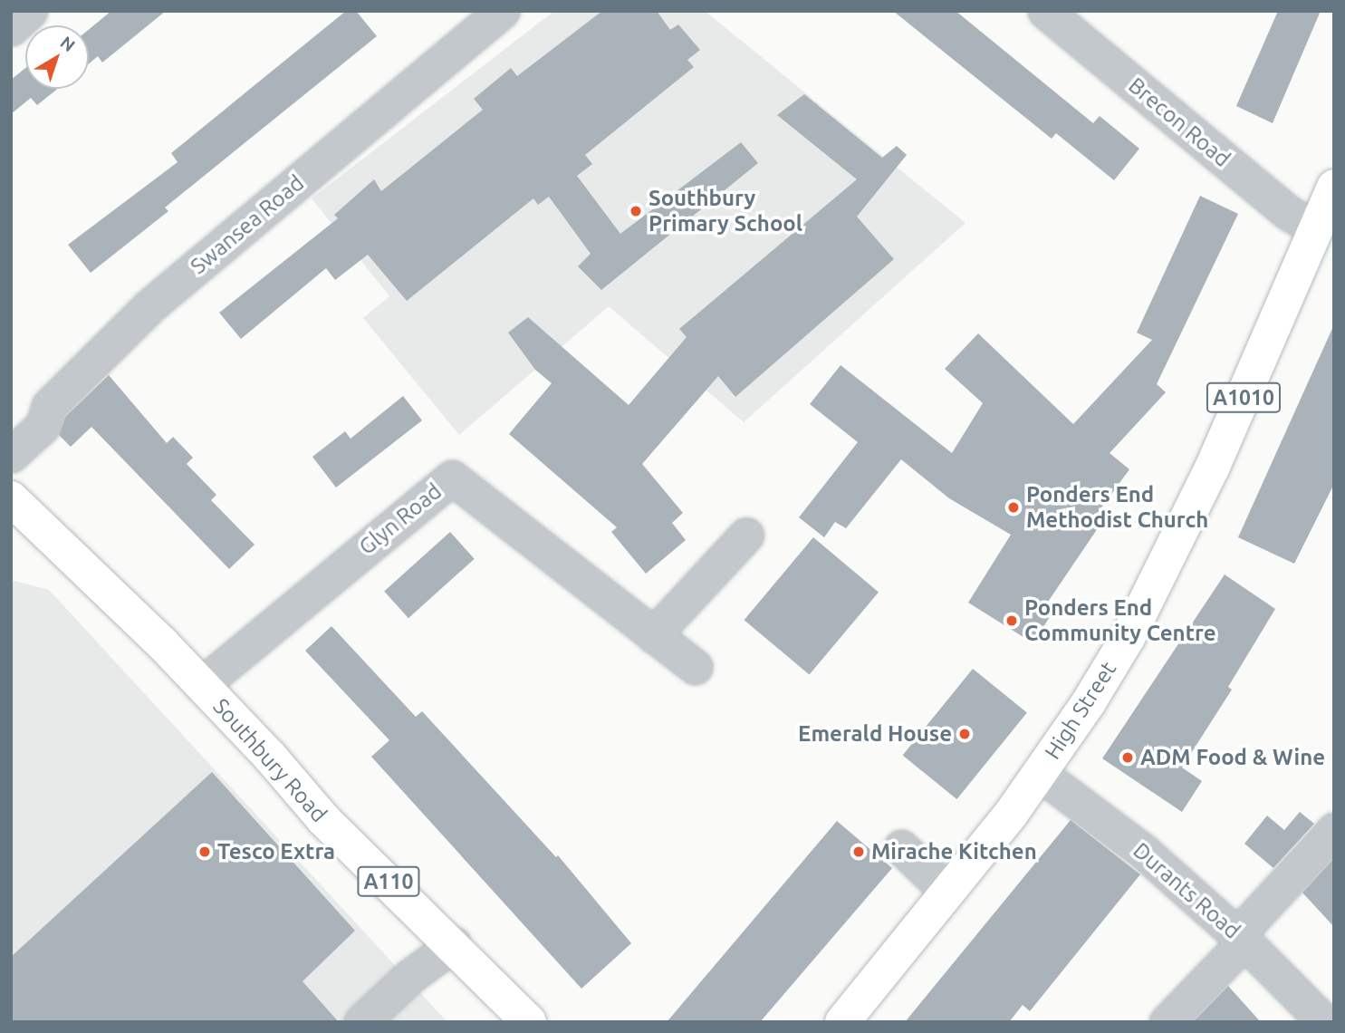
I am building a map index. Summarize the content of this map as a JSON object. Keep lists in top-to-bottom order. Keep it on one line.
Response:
{"streets":{"main road":["A1010","High Street","Southbury Road","A110"],"street":["Brecon Road","Swansea Road","Glyn Road","Durants Road"]},"crossings":[["Brecon Road","High Street"],["Glyn Road","Southbury Road"],["High Street","Durants Road"]],"places":["Southbury Primary School","Ponders End Methodist Church","Ponders End Community Centre","Emerald House","ADM Food & Wine","Tesco Extra","Mirache Kitchen"],"north":"top right"}
